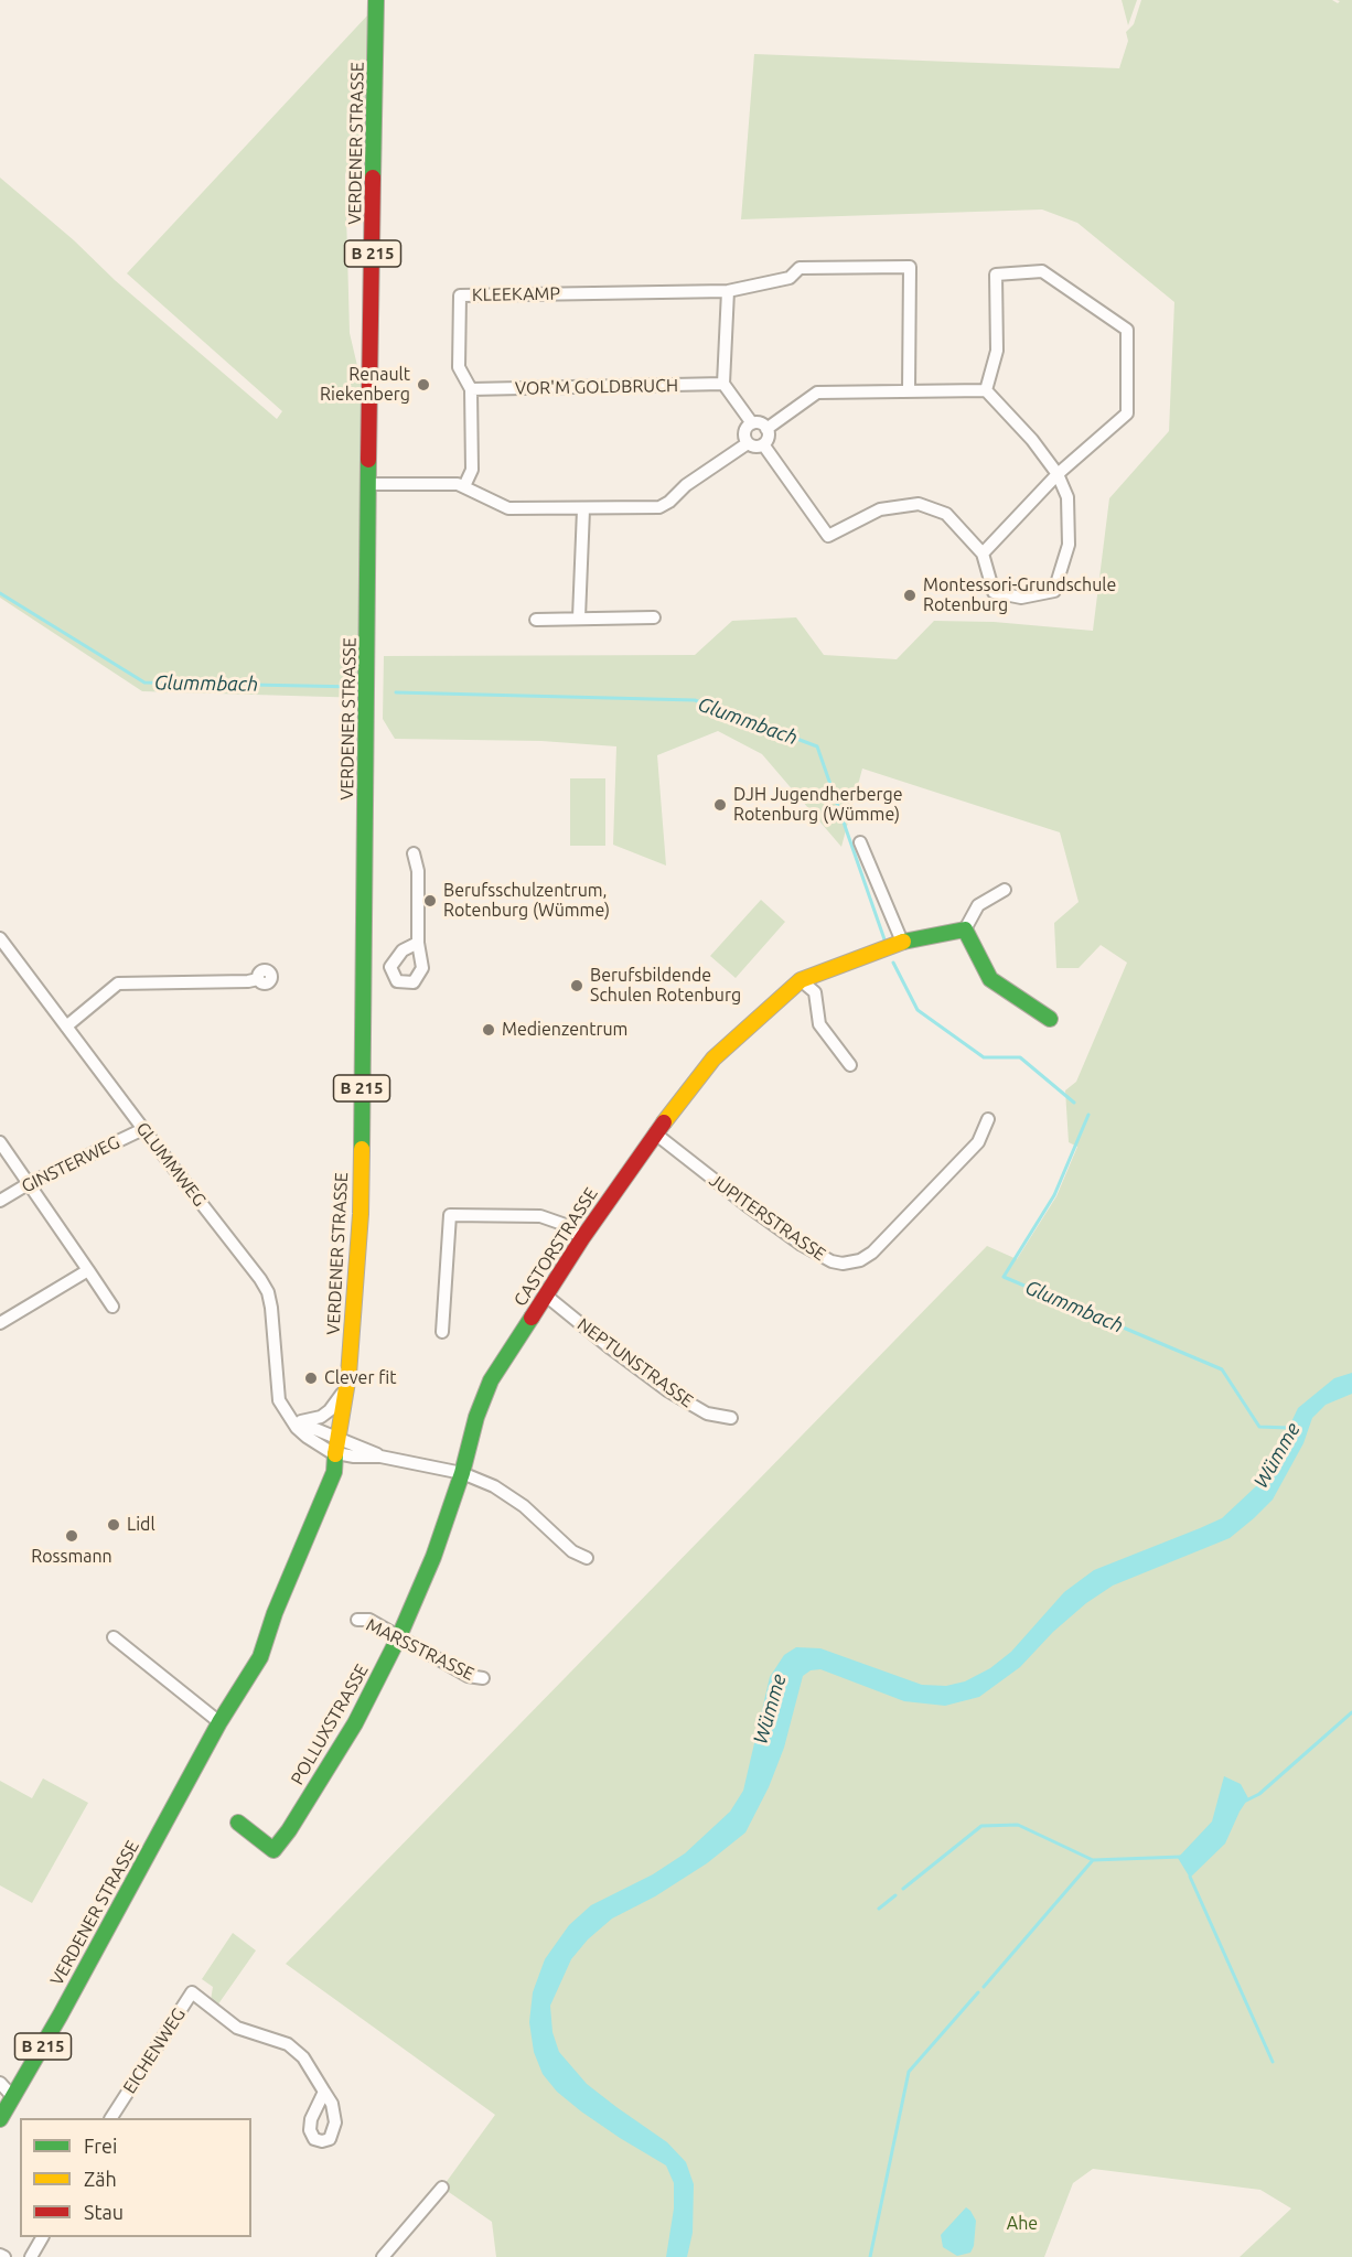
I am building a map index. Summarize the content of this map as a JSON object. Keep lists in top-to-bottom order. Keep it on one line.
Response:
{"streets":{"main road":["VERDENER STRASSE","B 215","CASTORSTRASSE","POLLUXSTRASSE"],"street":["KLEEKAMP","VOR'M GOLDBRUCH","GINSTERWEG","GLUMMWEG","JUPITERSTRASSE","NEPTUNSTRASSE","MARSSTRASSE","EICHENWEG"]},"crossings":[["VERDENER STRASSE","GLUMMWEG"],["KLEEKAMP","VOR'M GOLDBRUCH"],["GINSTERWEG","GLUMMWEG"],["JUPITERSTRASSE","CASTORSTRASSE"],["CASTORSTRASSE","NEPTUNSTRASSE"],["CASTORSTRASSE","POLLUXSTRASSE"],["MARSSTRASSE","POLLUXSTRASSE"]],"water":["Glummbach","Wümme"],"parks":["Ahe"],"places":["Renault Riekenberg","Montessori-Grundschule Rotenburg","DJH Jugendherberge Rotenburg (Wümme)","Berufsschulzentrum, Rotenburg (Wümme)","Berufsbildende Schulen Rotenburg","Medienzentrum","Clever fit","Lidl","Rossmann"],"legend":["Frei","Zäh","Stau"]}
